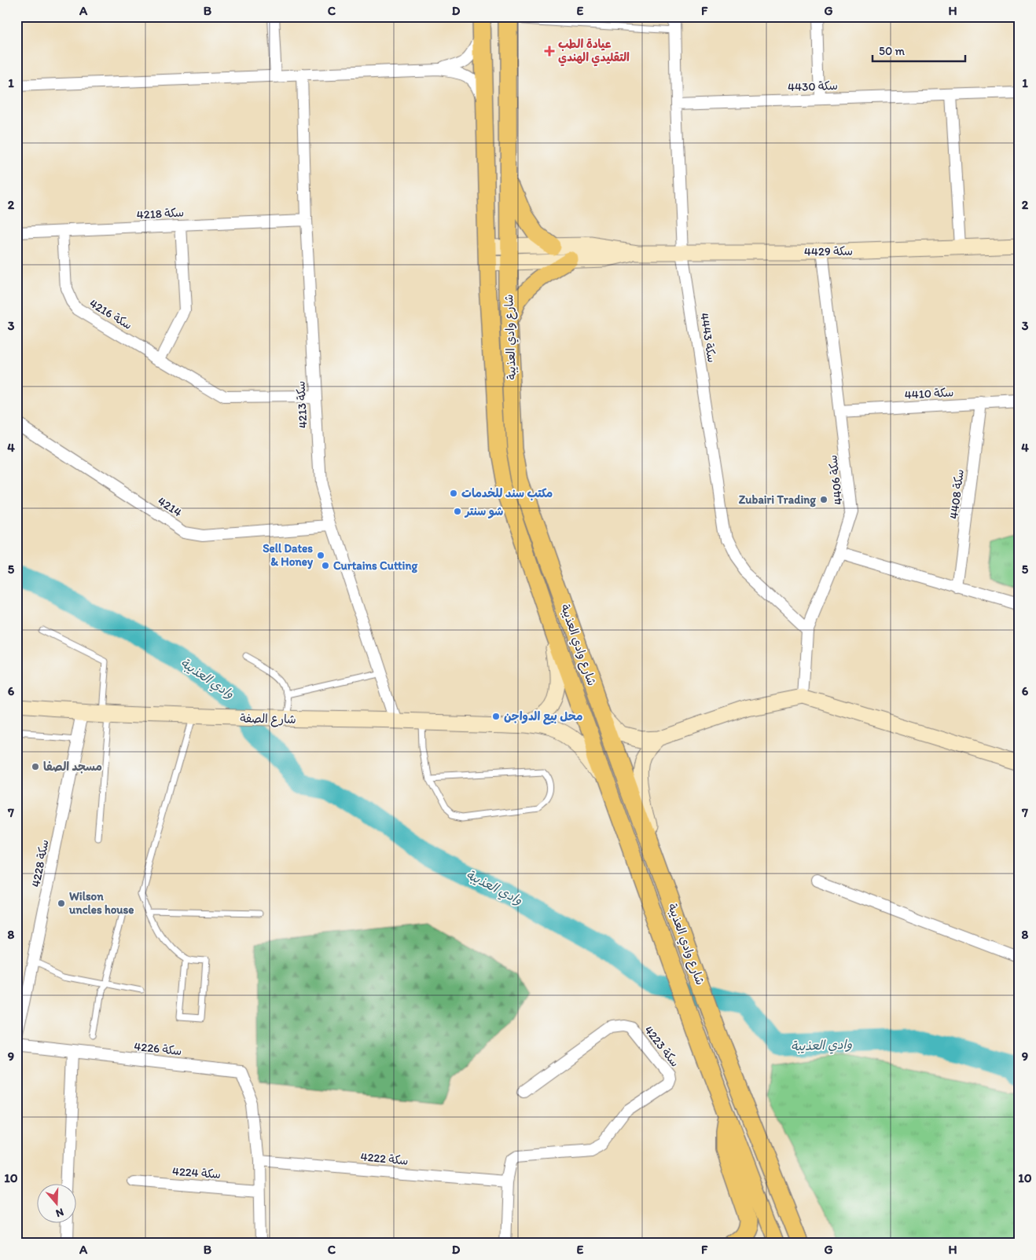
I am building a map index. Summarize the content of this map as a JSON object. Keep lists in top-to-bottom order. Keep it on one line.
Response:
{"streets":{"main road":["شارع وادي العذيبة"],"street":["سكة 4430","سكة 4218","سكة 4429","سكة 4216","سكة 4443","سكة 4410","سكة 4213","سكة 4406","سكة 4408","4214","شارع الصفة","سكة 4228","سكة 4223","سكة 4226","سكة 4222","سكة 4224"]},"crossings":[["سكة 4430","سكة 4443"],["سكة 4218","سكة 4216"],["سكة 4218","سكة 4213"],["سكة 4429","شارع وادي العذيبة"],["سكة 4429","سكة 4443"],["سكة 4429","سكة 4406"],["سكة 4216","سكة 4213"],["شارع وادي العذيبة","شارع الصفة"],["سكة 4443","سكة 4406"],["سكة 4410","سكة 4406"],["سكة 4410","سكة 4408"],["سكة 4213","4214"],["سكة 4213","شارع الصفة"],["شارع الصفة","سكة 4228"],["سكة 4228","سكة 4226"],["سكة 4223","سكة 4222"],["سكة 4226","سكة 4222"]],"water":["وادي العذيبة"],"places":{"health":["عيادة الطب التقليدي الهندي"],"other":["مكتب سند للخدمات","Zubairi Trading","شو سنتر","Sell Dates & Honey","Curtains Cutting","محل بيع الدواجن","مسجد الصفا","Wilson uncles house"]},"scale_bar":"50 m","north":"bottom","grid":{"columns":["A","B","C","D","E","F","G","H"],"rows":["1","2","3","4","5","6","7","8","9","10"]}}
